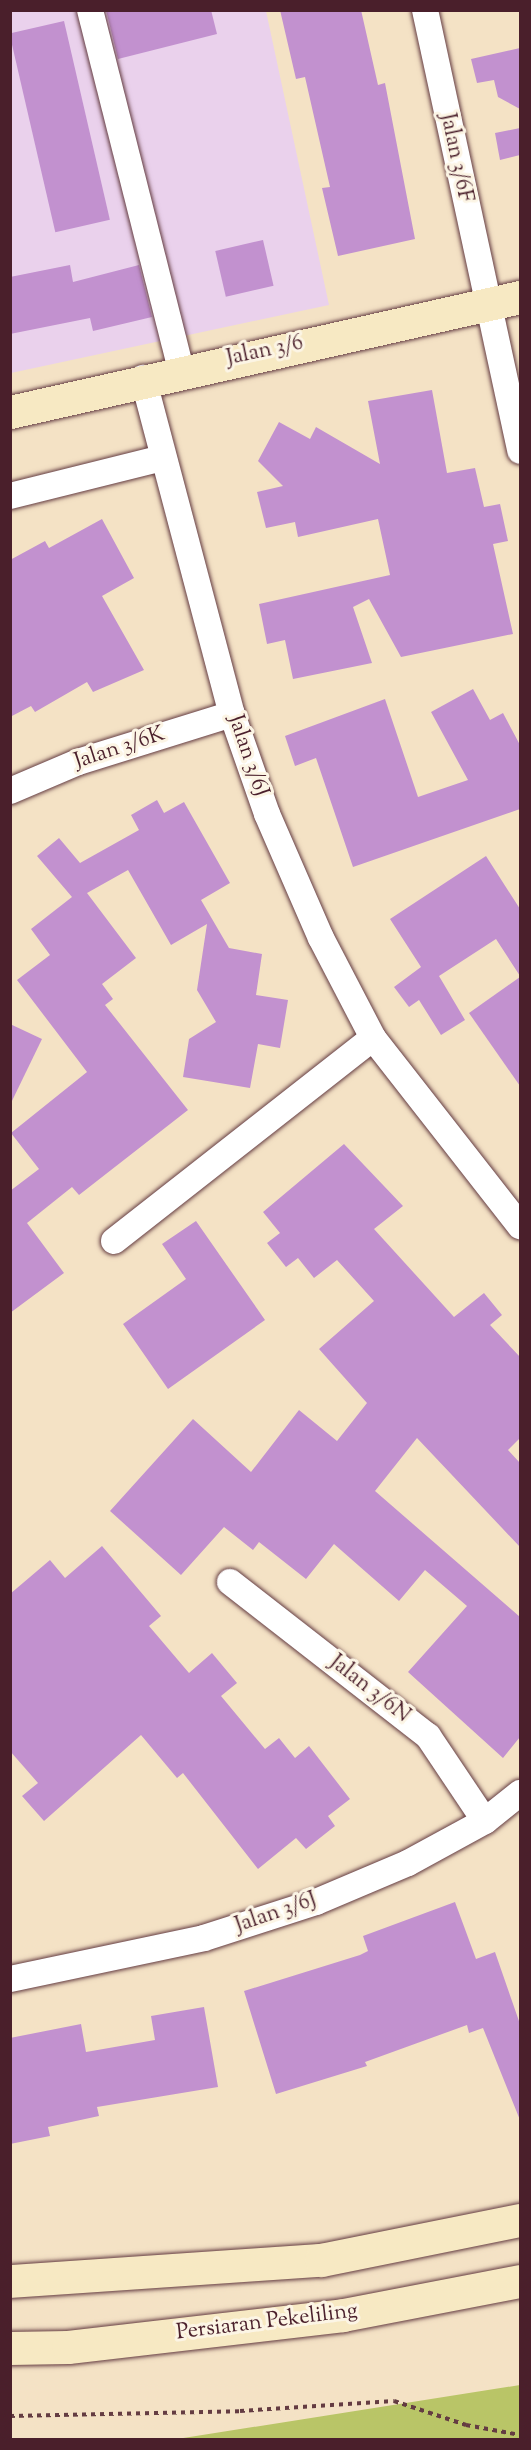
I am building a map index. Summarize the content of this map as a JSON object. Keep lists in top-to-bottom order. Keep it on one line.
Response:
{"streets":{"main road":["Jalan 3/6","Persiaran Pekeliling"],"street":["Jalan 3/6F","Jalan 3/6K","Jalan 3/6J","Jalan 3/6N"]},"crossings":[["Jalan 3/6F","Jalan 3/6"],["Jalan 3/6","Jalan 3/6J"],["Jalan 3/6K","Jalan 3/6J"],["Jalan 3/6J","Jalan 3/6N"]]}
